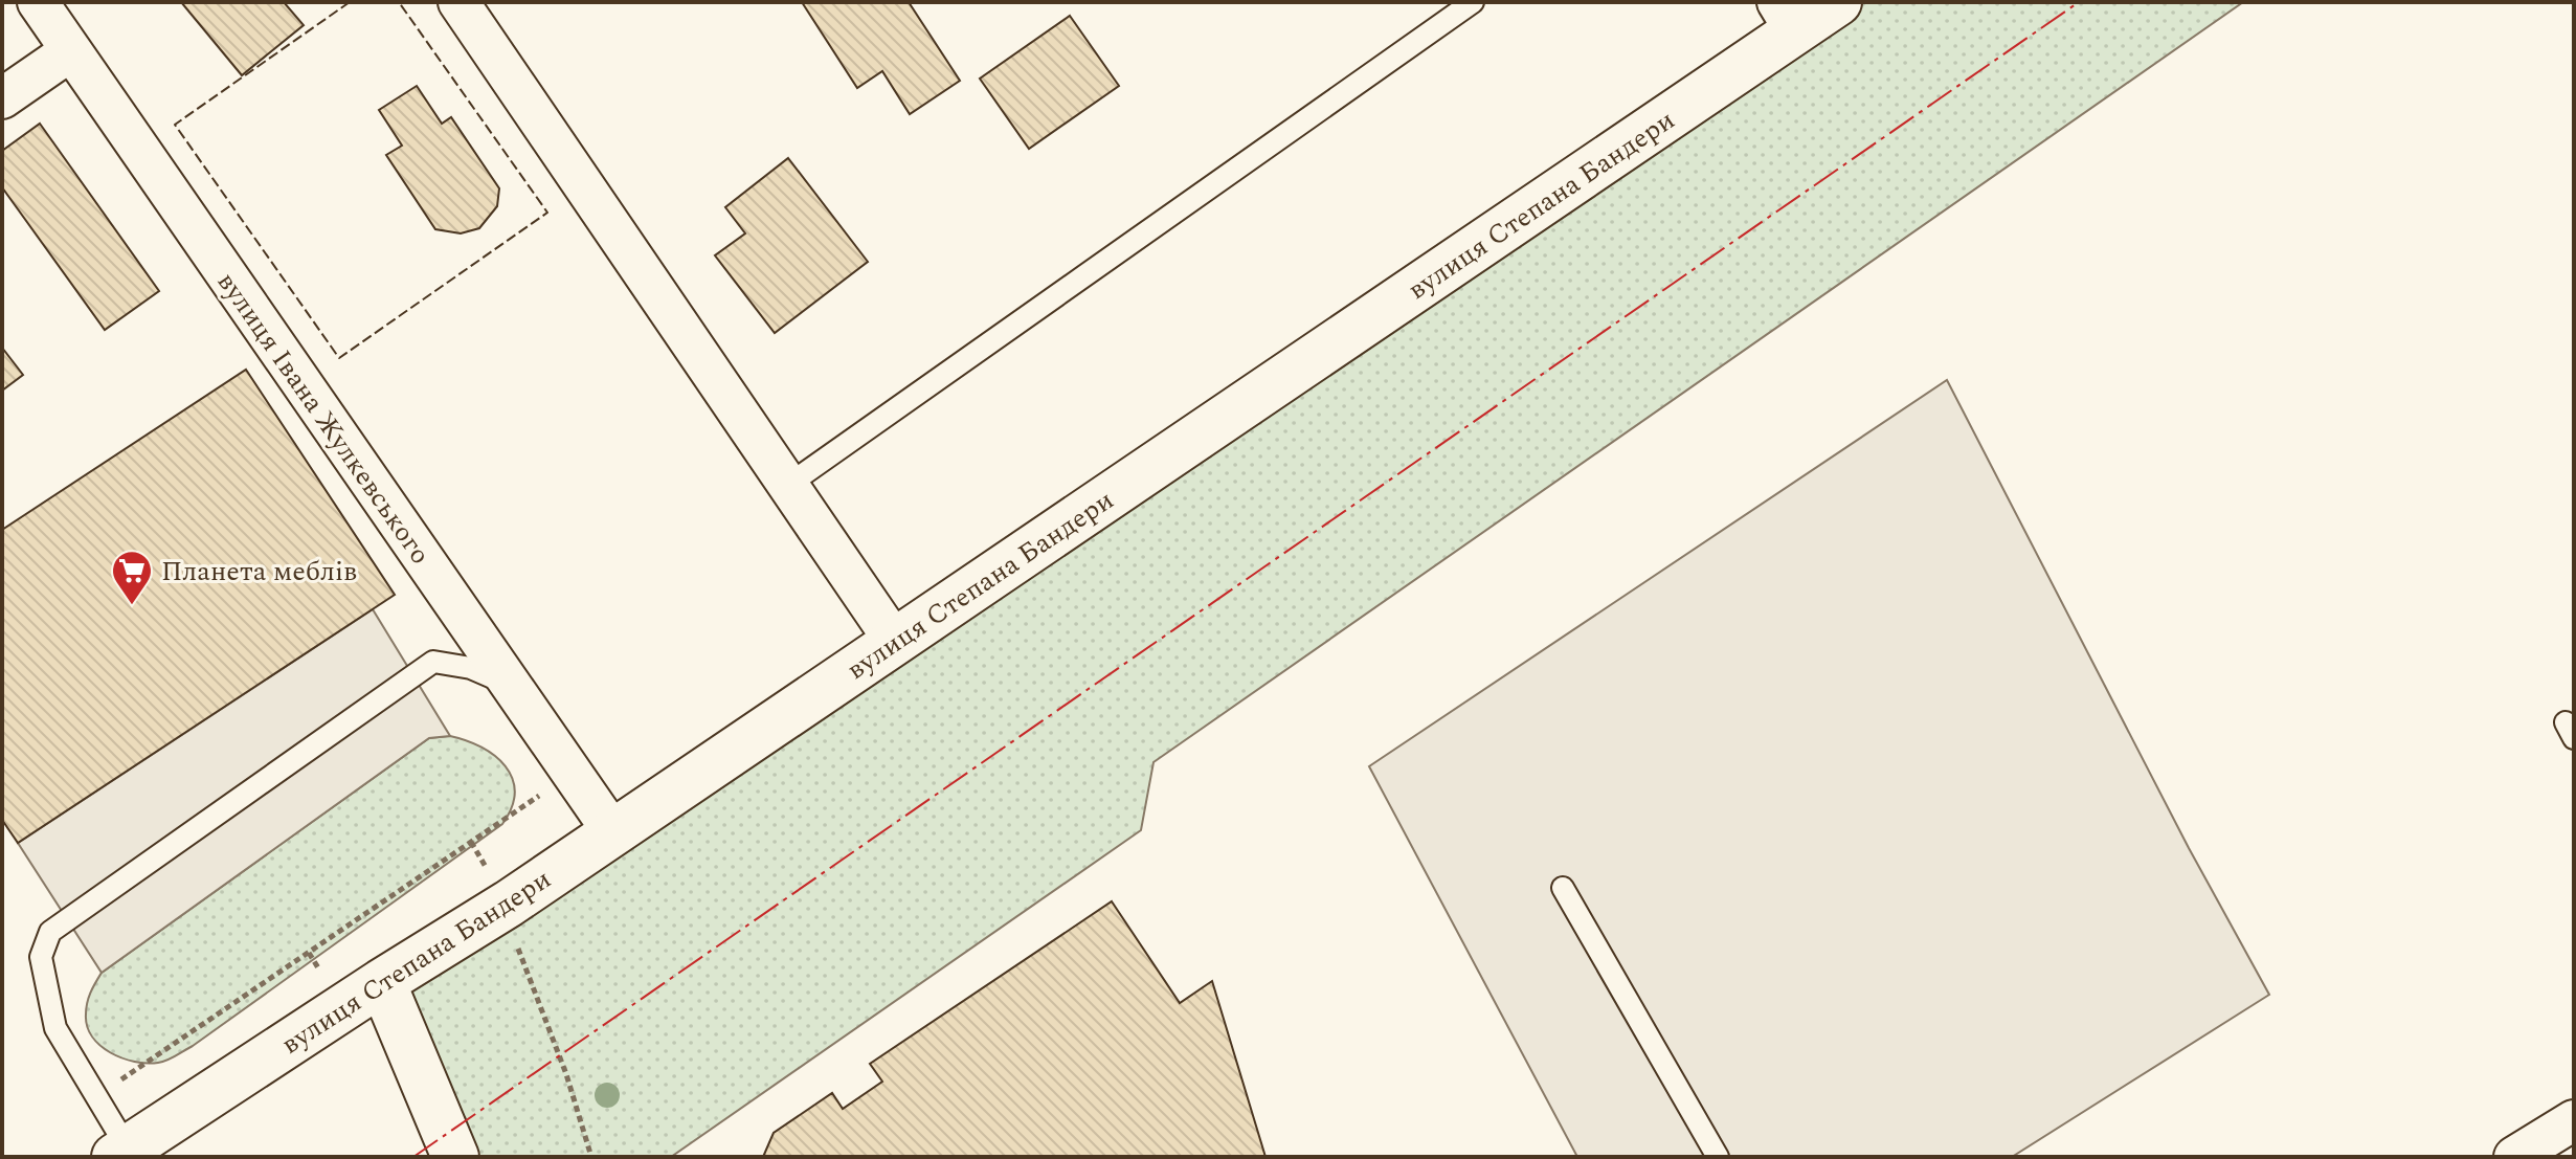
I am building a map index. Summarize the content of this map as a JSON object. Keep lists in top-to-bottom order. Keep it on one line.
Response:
{"streets":{"main road":["вулиця Степана Бандери"],"street":["вулиця Івана Жулкевського"]},"crossings":[["вулиця Степана Бандери","вулиця Івана Жулкевського"]],"places":{"supermarket":["Планета меблів"]}}
